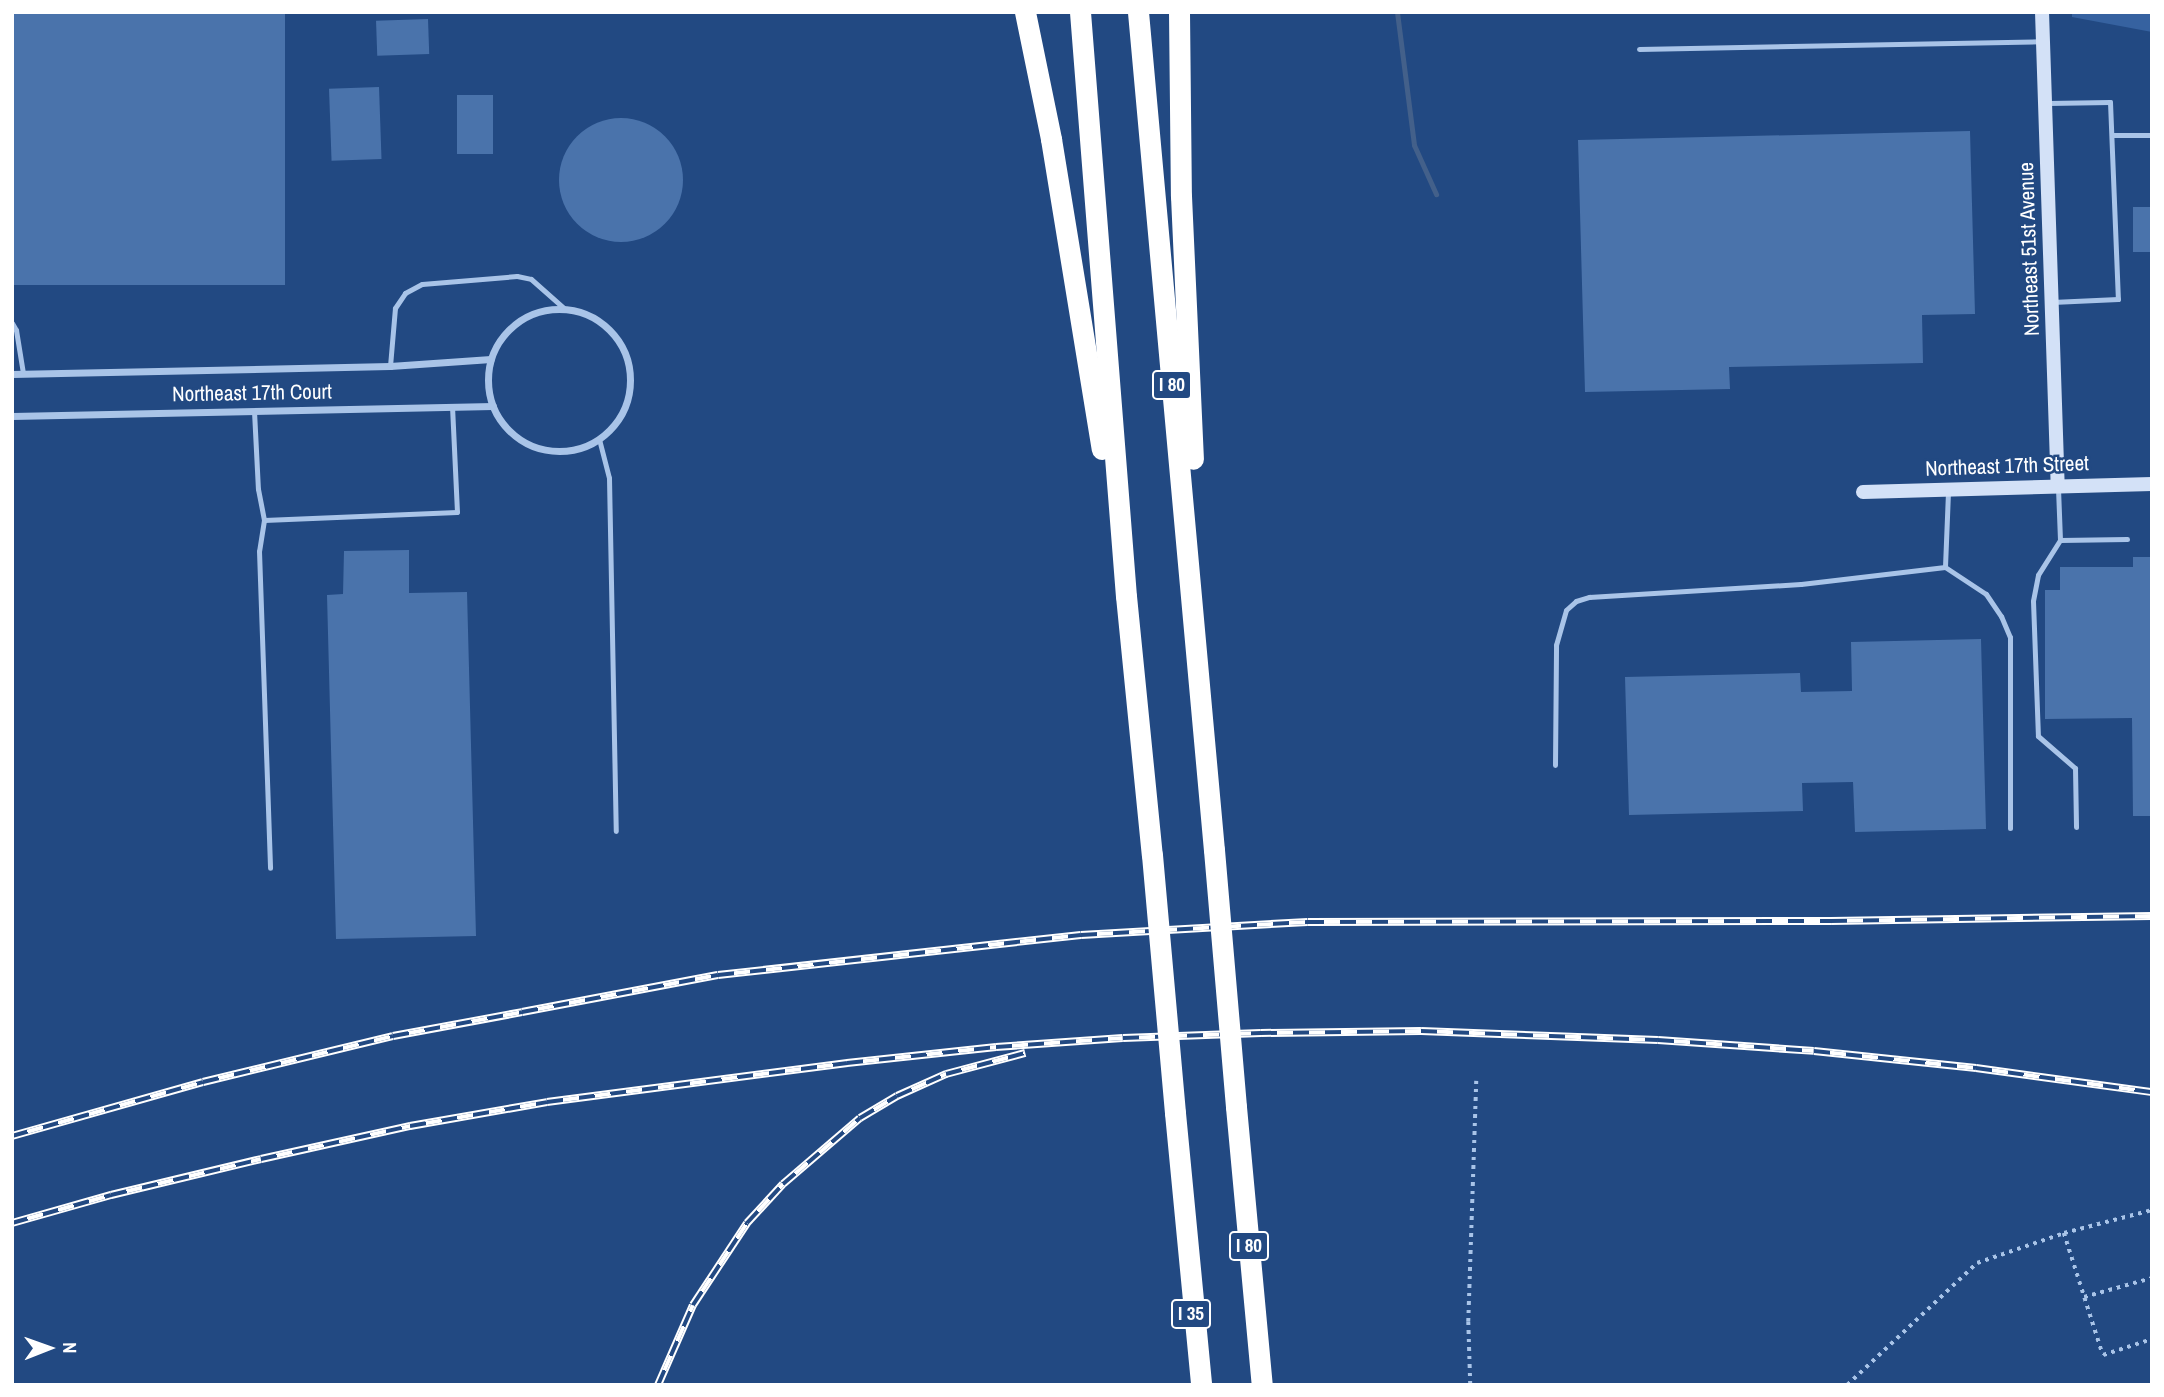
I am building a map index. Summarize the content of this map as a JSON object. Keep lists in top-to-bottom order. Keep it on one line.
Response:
{"streets":{"highway":["I 80","I 35"],"street":["Northeast 51st Avenue","Northeast 17th Court","Northeast 17th Street"]},"crossings":[["Northeast 51st Avenue","Northeast 17th Street"]],"north":"right"}
